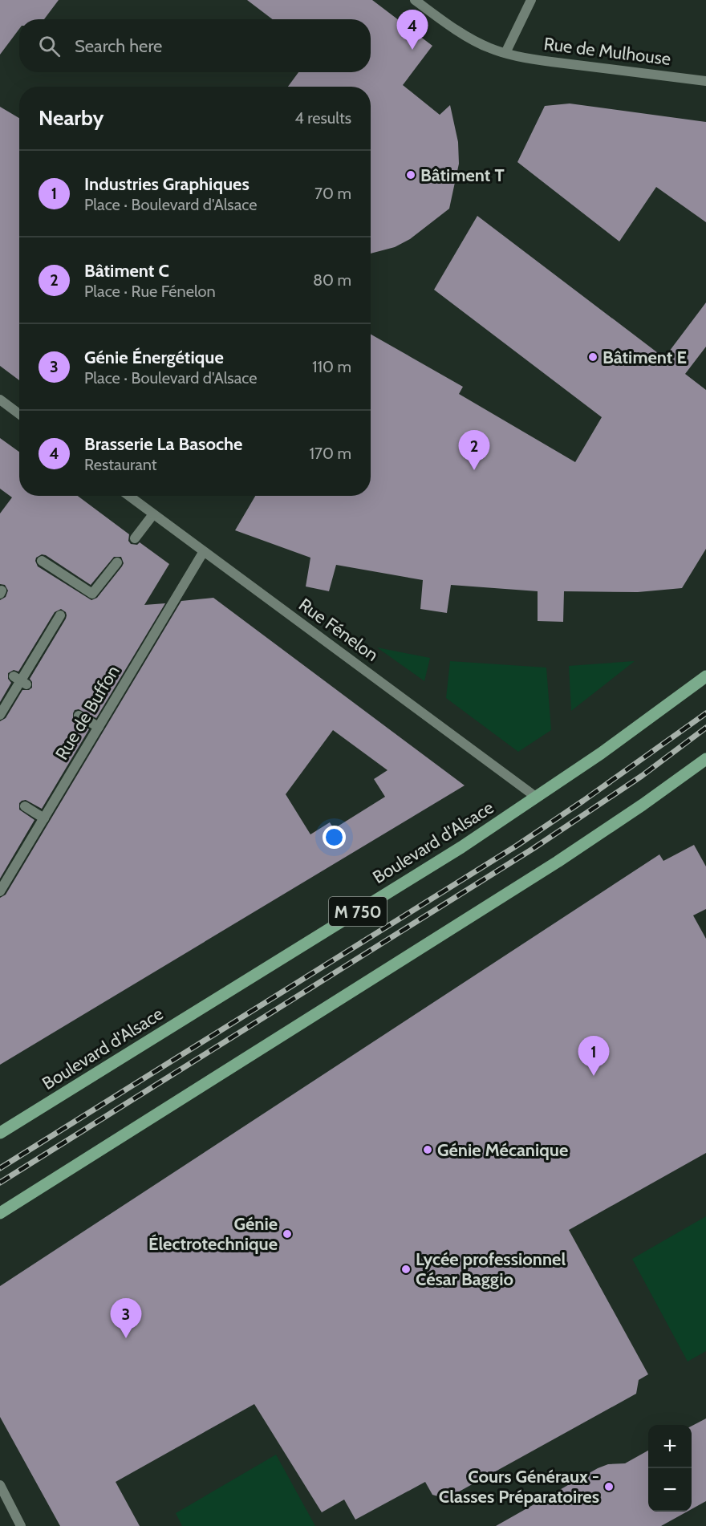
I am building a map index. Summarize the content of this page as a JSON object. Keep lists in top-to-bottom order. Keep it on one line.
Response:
{"streets":{"main road":["Boulevard d'Alsace","M 750"],"street":["Rue de Mulhouse","Rue Fénelon","Rue de Buffon"]},"crossings":[["Rue Fénelon","Rue de Buffon"],["Rue Fénelon","Boulevard d'Alsace"]],"places":["Bâtiment T","Bâtiment E","Génie Mécanique","Génie Électrotechnique","Lycée professionnel César Baggio","Cours Généraux - Classes Préparatoires"],"page":{"pins":["4","2","1","3"],"search":"Search here","heading":["Nearby","4 results"],"list":[{"mark":"1","name":"Industries Graphiques","note":"Place · Boulevard d'Alsace","value":"70 m"},{"mark":"2","name":"Bâtiment C","note":"Place · Rue Fénelon","value":"80 m"},{"mark":"3","name":"Génie Énergétique","note":"Place · Boulevard d'Alsace","value":"110 m"},{"mark":"4","name":"Brasserie La Basoche","note":"Restaurant","value":"170 m"}],"map_buttons":["+","−"]}}
